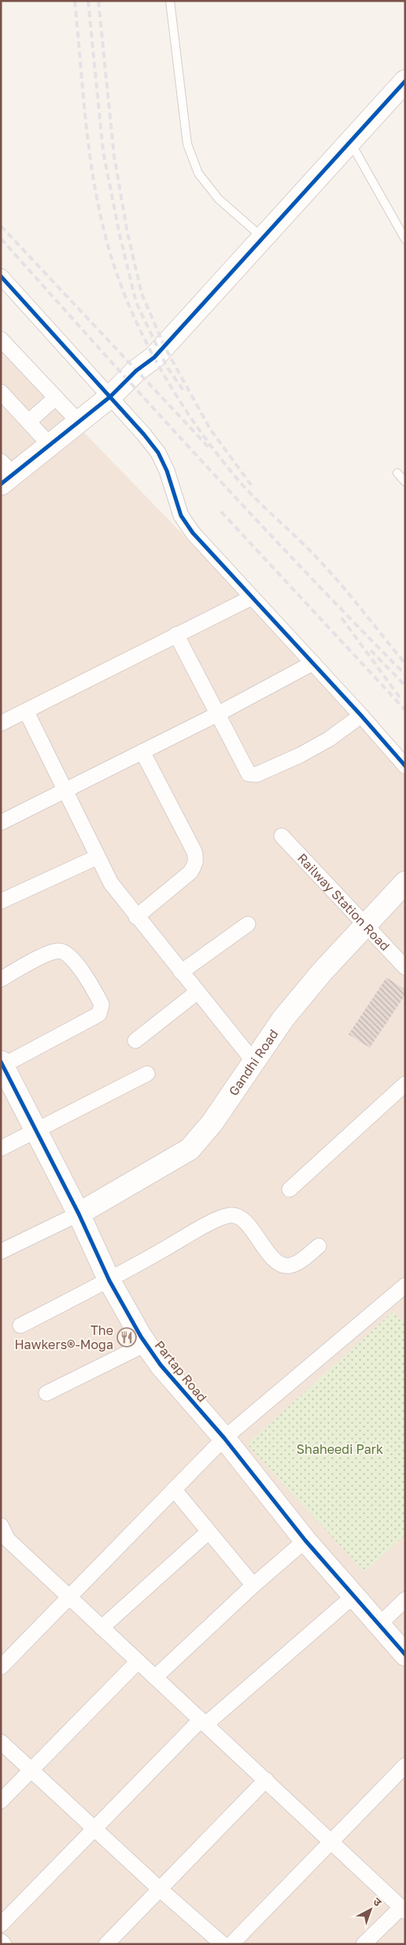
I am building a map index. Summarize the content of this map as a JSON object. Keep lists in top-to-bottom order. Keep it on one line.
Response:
{"streets":{"street":["Railway Station Road","Gandhi Road","Partap Road"]},"crossings":[["Railway Station Road","Gandhi Road"],["Gandhi Road","Partap Road"]],"parks":["Shaheedi Park"],"places":{"restaurant":["The Hawkers®-Moga"]},"north":"top right"}
